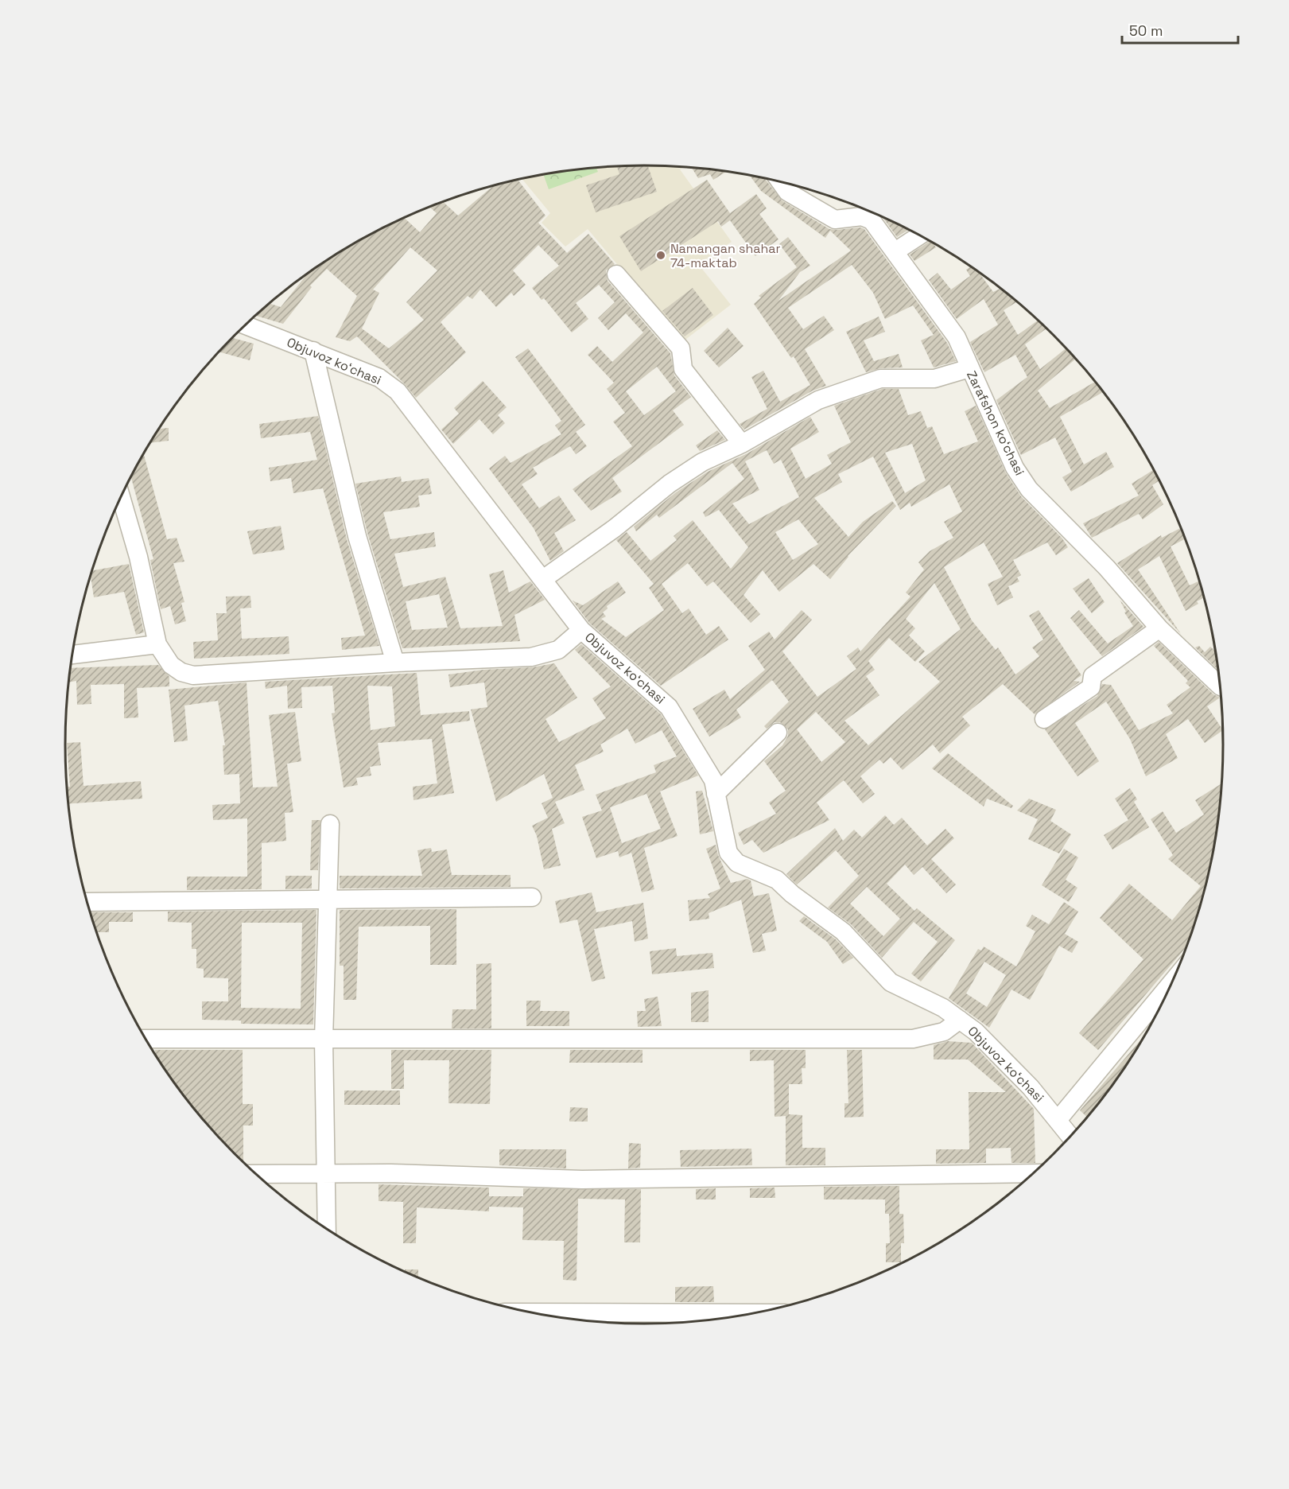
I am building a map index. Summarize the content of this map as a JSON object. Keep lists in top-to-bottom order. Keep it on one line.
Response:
{"streets":{"street":["Objuvoz koʻchasi","Zarafshon koʻchasi"]},"places":["Namangan shahar 74-maktab"],"scale_bar":"50 m"}
